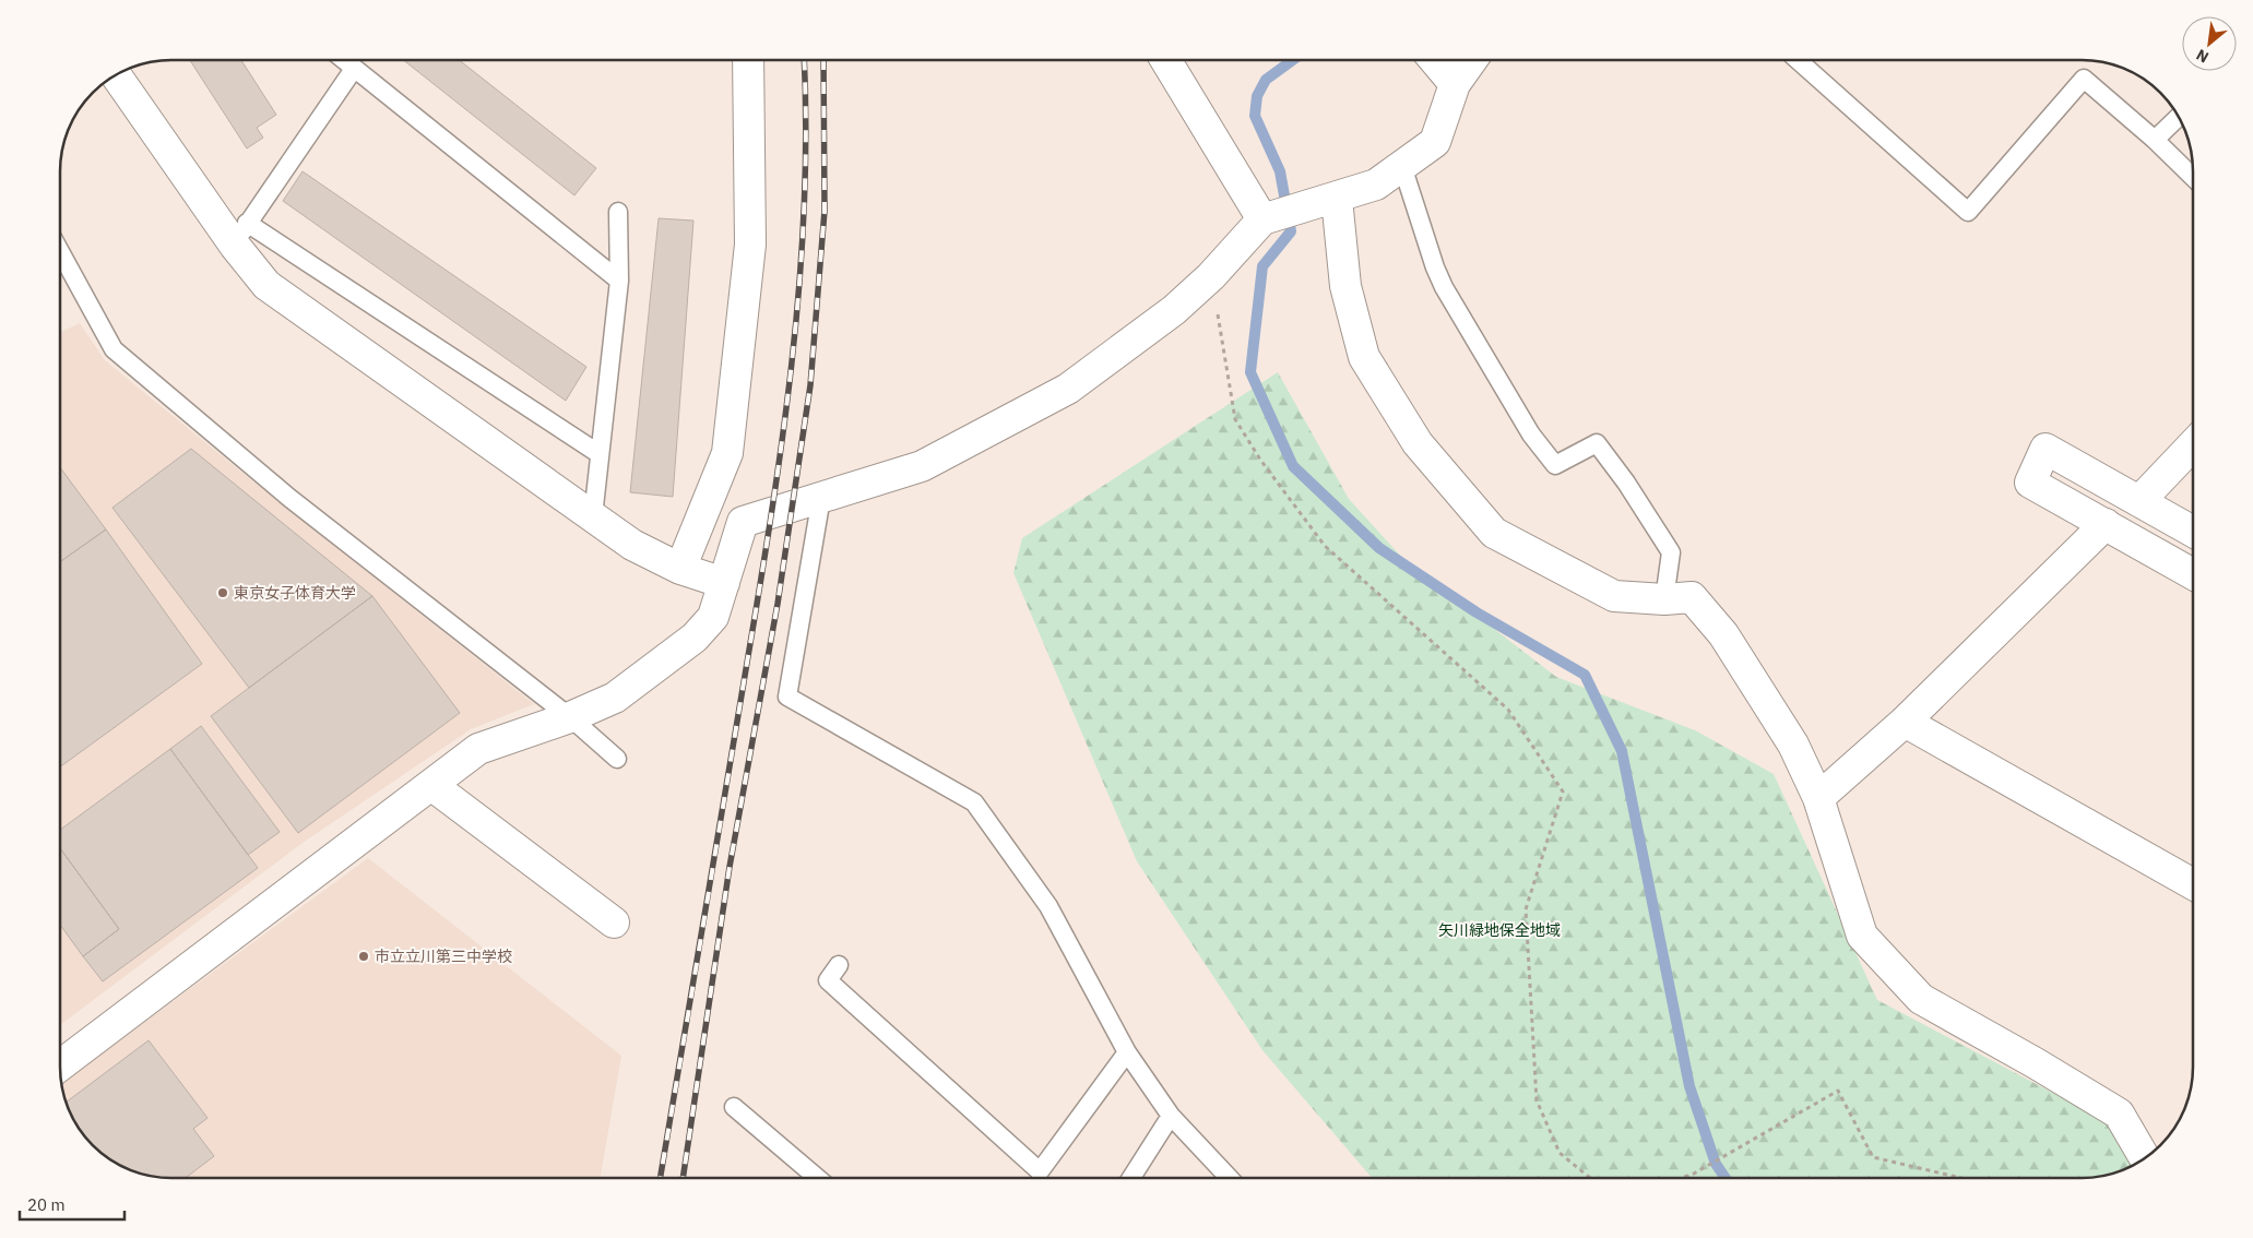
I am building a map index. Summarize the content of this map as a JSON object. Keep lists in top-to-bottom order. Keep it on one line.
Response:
{"parks":["矢川緑地保全地域"],"places":["東京女子体育大学","市立立川第三中学校"],"scale_bar":"20 m","north":"bottom left"}
